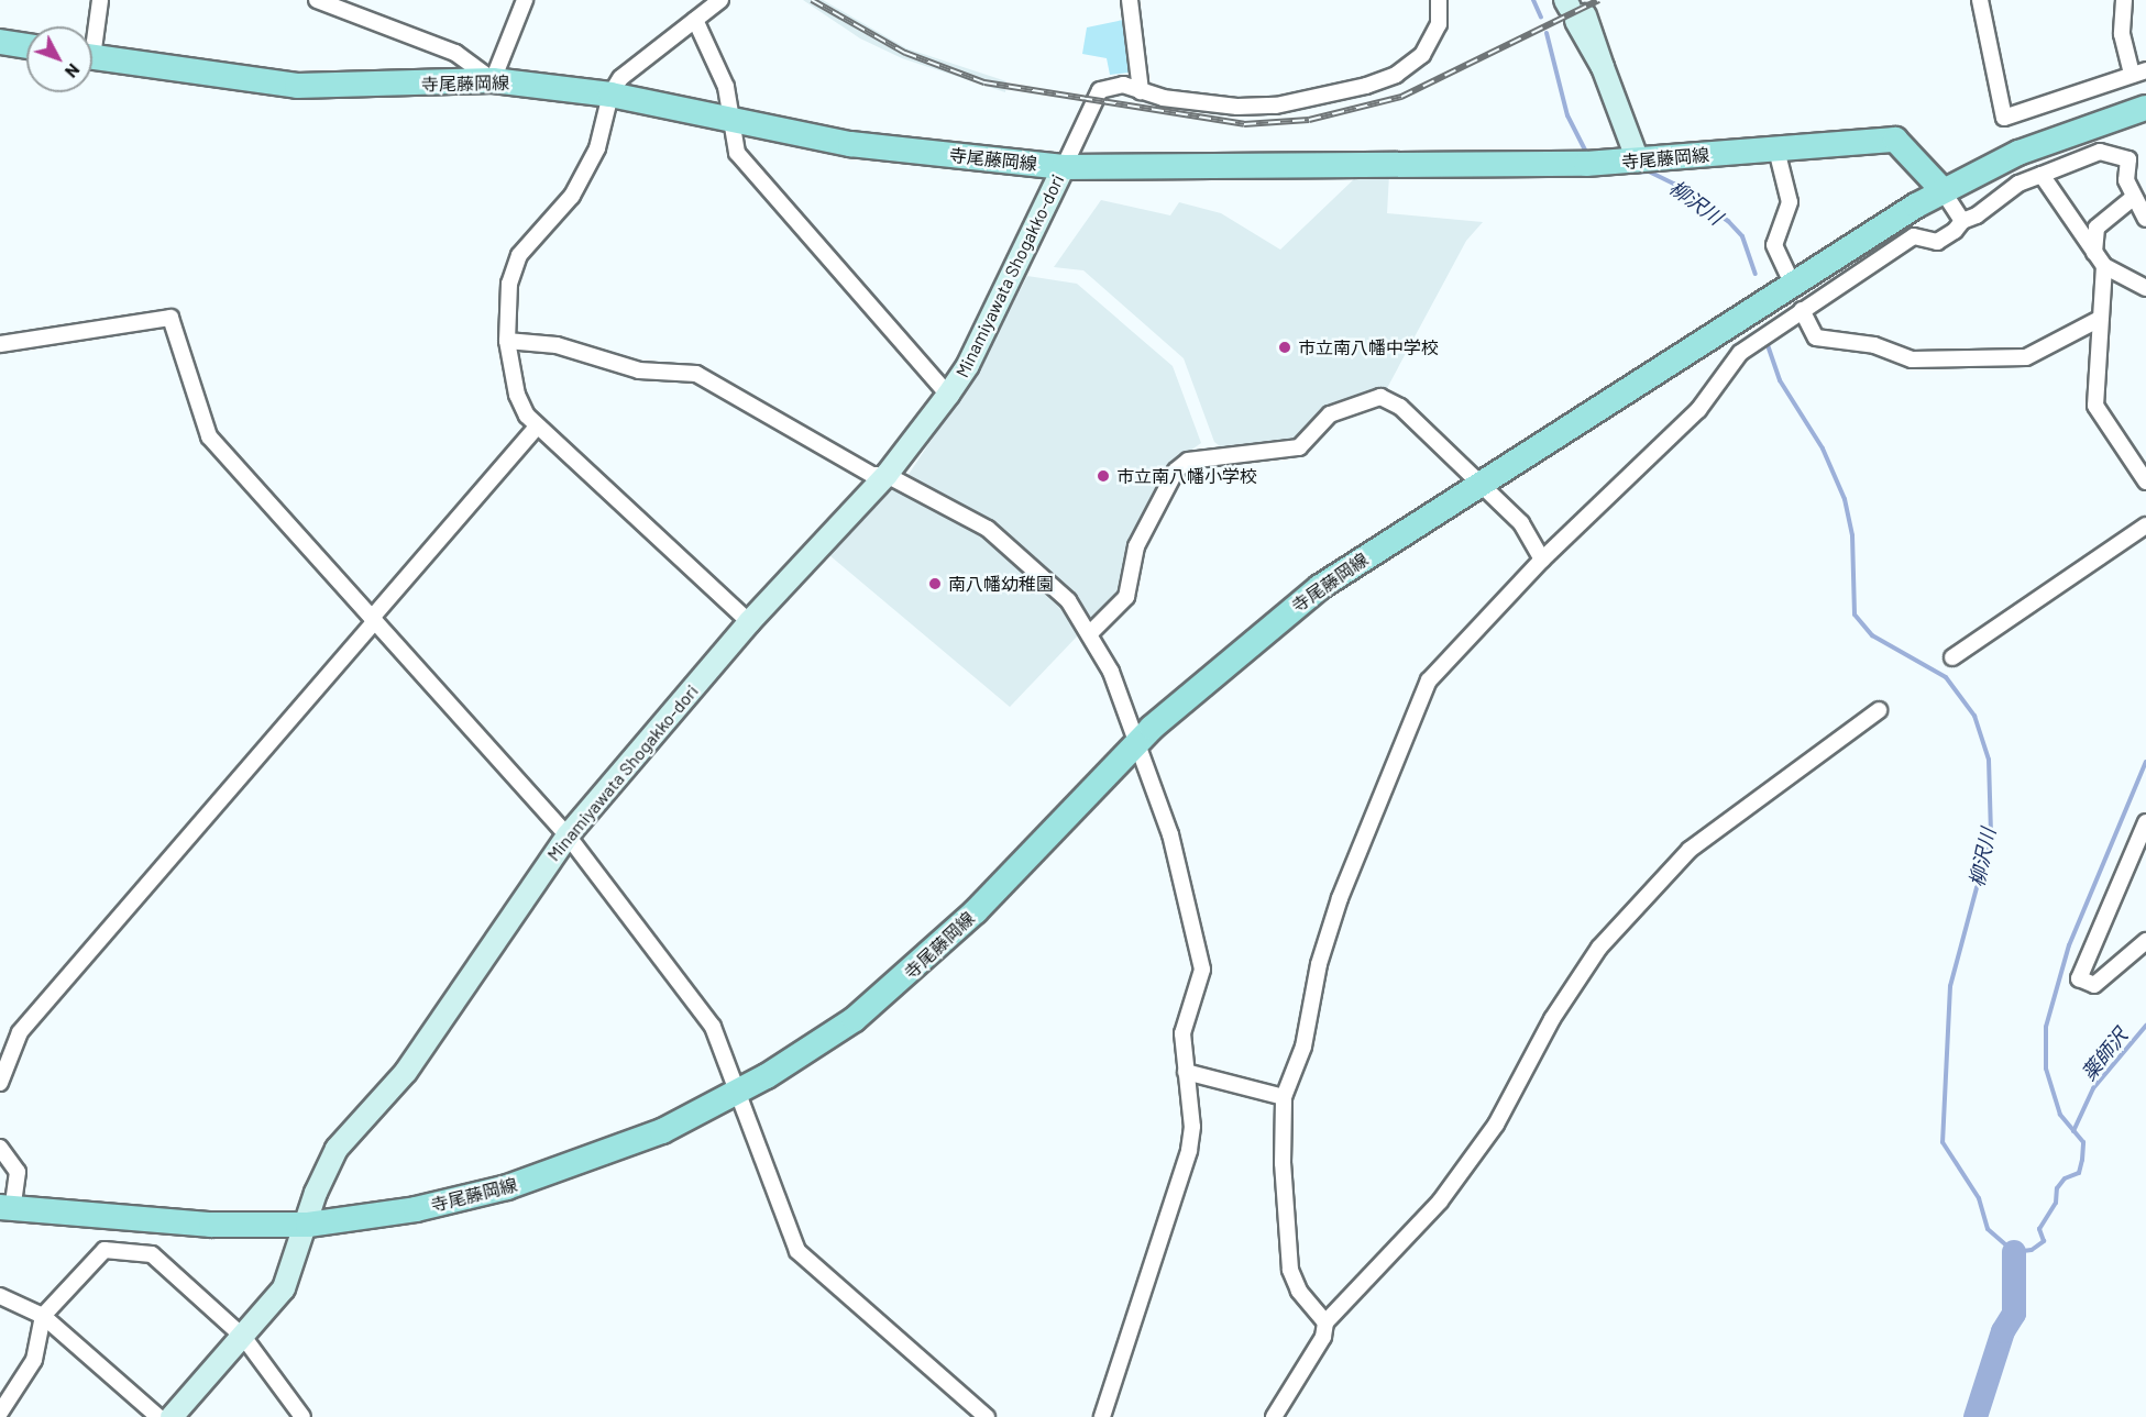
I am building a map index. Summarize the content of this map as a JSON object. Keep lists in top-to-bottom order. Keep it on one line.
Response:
{"streets":{"main road":["寺尾藤岡線"],"street":["Minamiyawata Shogakko-dori"]},"crossings":[["寺尾藤岡線","Minamiyawata Shogakko-dori"]],"water":["柳沢川","薬師沢"],"places":["市立南八幡中学校","市立南八幡小学校","南八幡幼稚園"],"north":"bottom right"}
